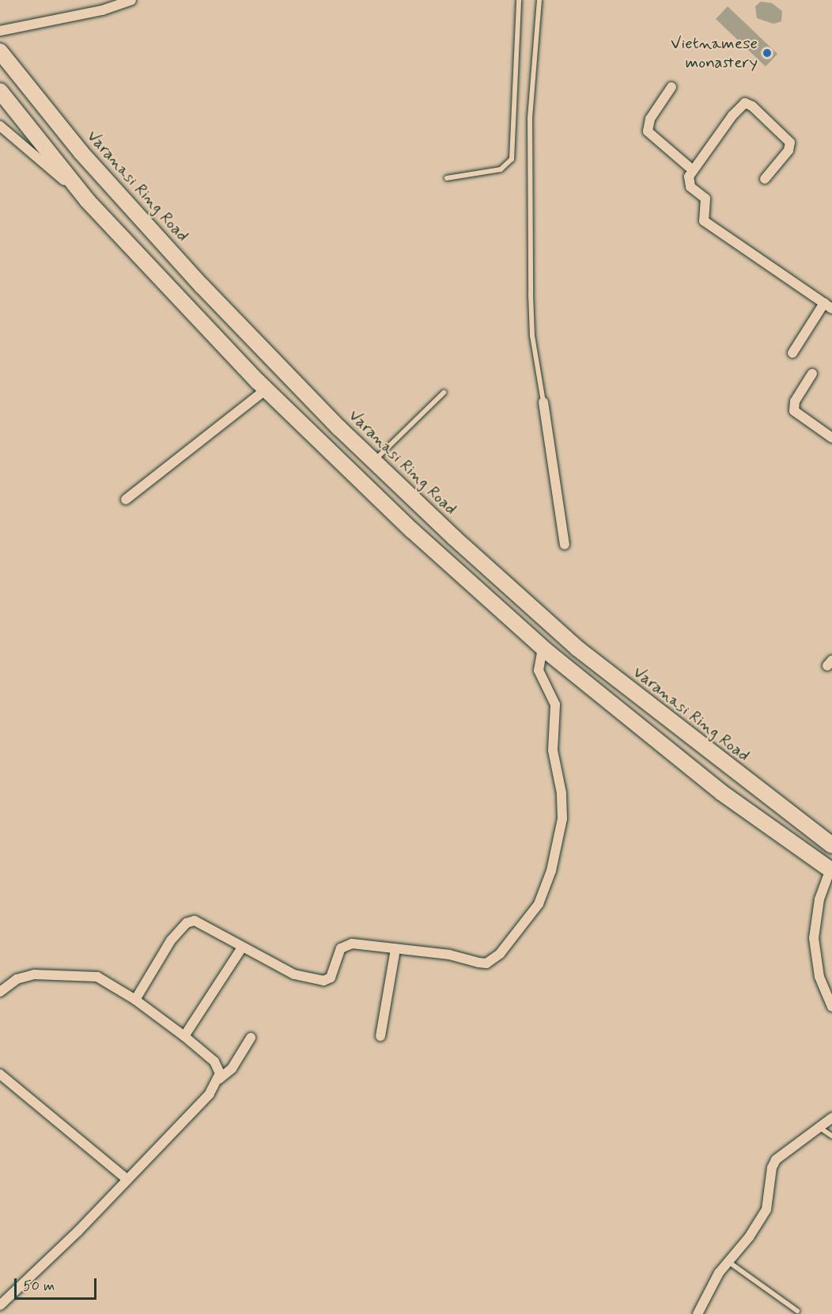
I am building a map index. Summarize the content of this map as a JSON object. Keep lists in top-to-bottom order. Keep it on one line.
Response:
{"streets":{"highway":["Varanasi Ring Road"]},"places":["Vietnamese monastery"],"scale_bar":"50 m"}
